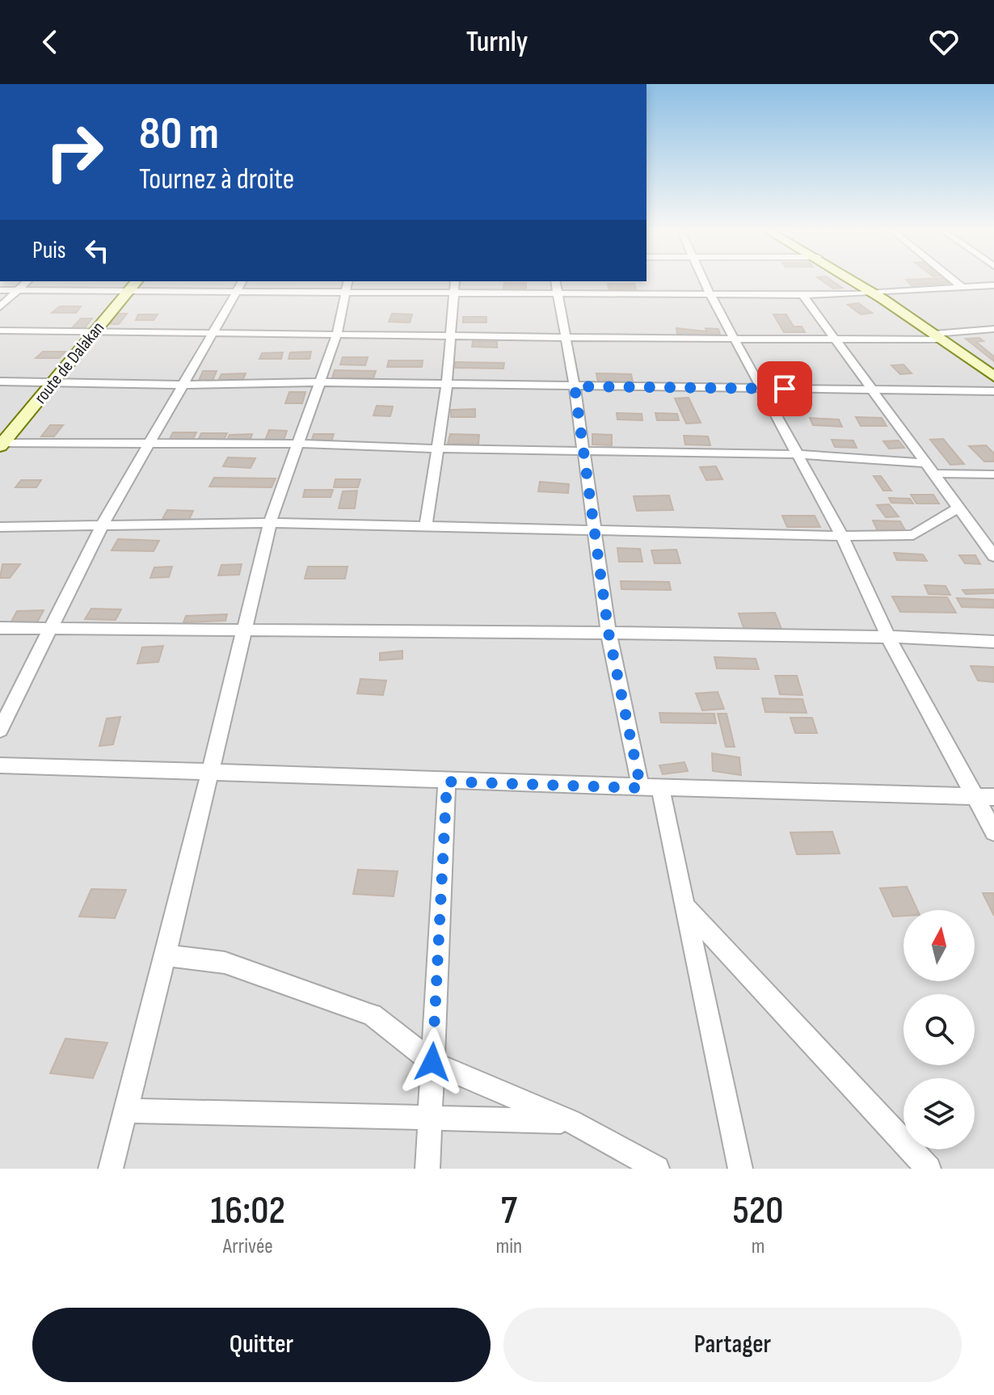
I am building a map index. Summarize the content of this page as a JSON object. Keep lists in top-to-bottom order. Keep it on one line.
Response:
{"streets":{"main road":["route de Dalakan"]},"north":"top","page":{"header":"Turnly","turn":["80 m","Tournez à droite"],"then":"Puis","eta":["16:02","Arrivée","7","min","520","m"],"buttons":["Quitter","Partager"]}}
